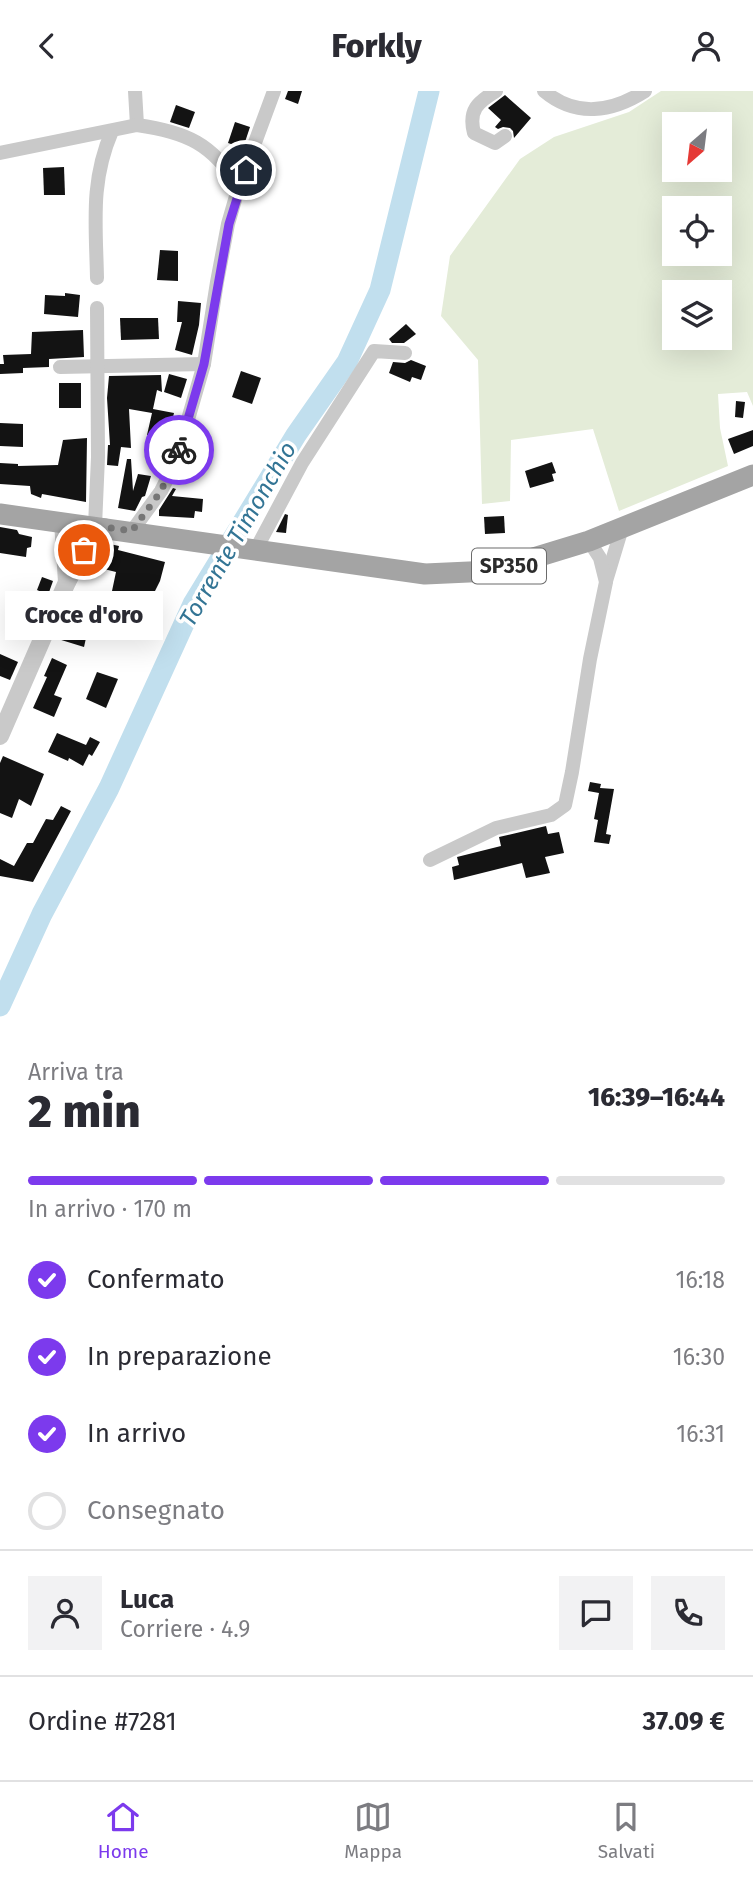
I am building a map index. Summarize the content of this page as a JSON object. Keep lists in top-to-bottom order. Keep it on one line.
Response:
{"streets":{"main road":["SP350"]},"water":["Torrente Timonchio"],"places":["Croce d'oro"],"north":"bottom left","page":{"header":"Forkly","bubble":"Croce d'oro","heading":["2 min","Arriva tra","16:39–16:44"],"panel":["Luca","Corriere · 4.9","Ordine #7281","37.09 €"],"bar":"In arrivo · 170 m","list":[["Confermato","16:18"],["In preparazione","16:30"],["In arrivo","16:31"],"Consegnato"],"tabs":["Home","Mappa","Salvati"]}}
